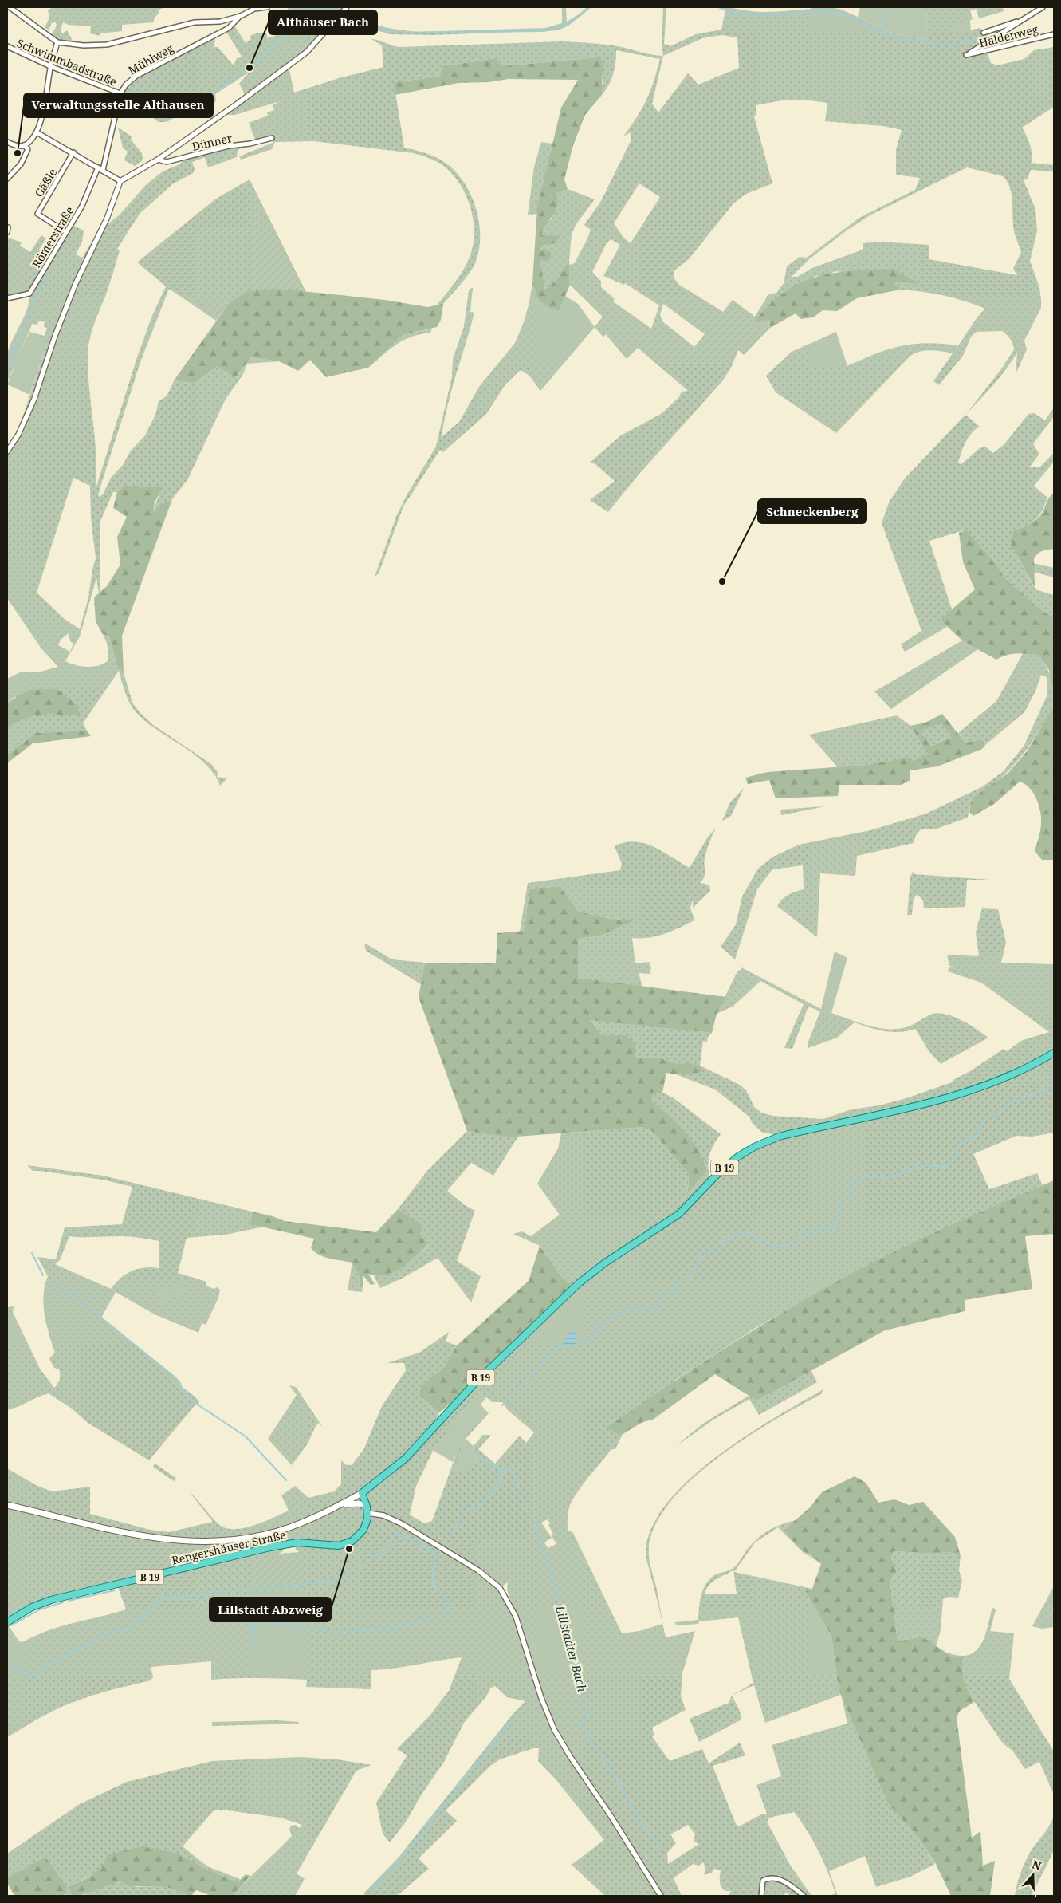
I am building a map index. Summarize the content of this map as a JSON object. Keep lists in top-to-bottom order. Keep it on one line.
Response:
{"streets":{"main road":["B 19","Rengershäuser Straße"],"street":["Häldenweg","Mühlweg","Schwimmbadstraße","Dünner","Gäßle","Römerstraße"]},"crossings":[["Mühlweg","Schwimmbadstraße"],["Gäßle","Römerstraße"]],"water":["Lillstadter Bach"],"places":["Althäuser Bach","Verwaltungsstelle Althausen","Schneckenberg","Lillstadt Abzweig"],"north":"top"}
